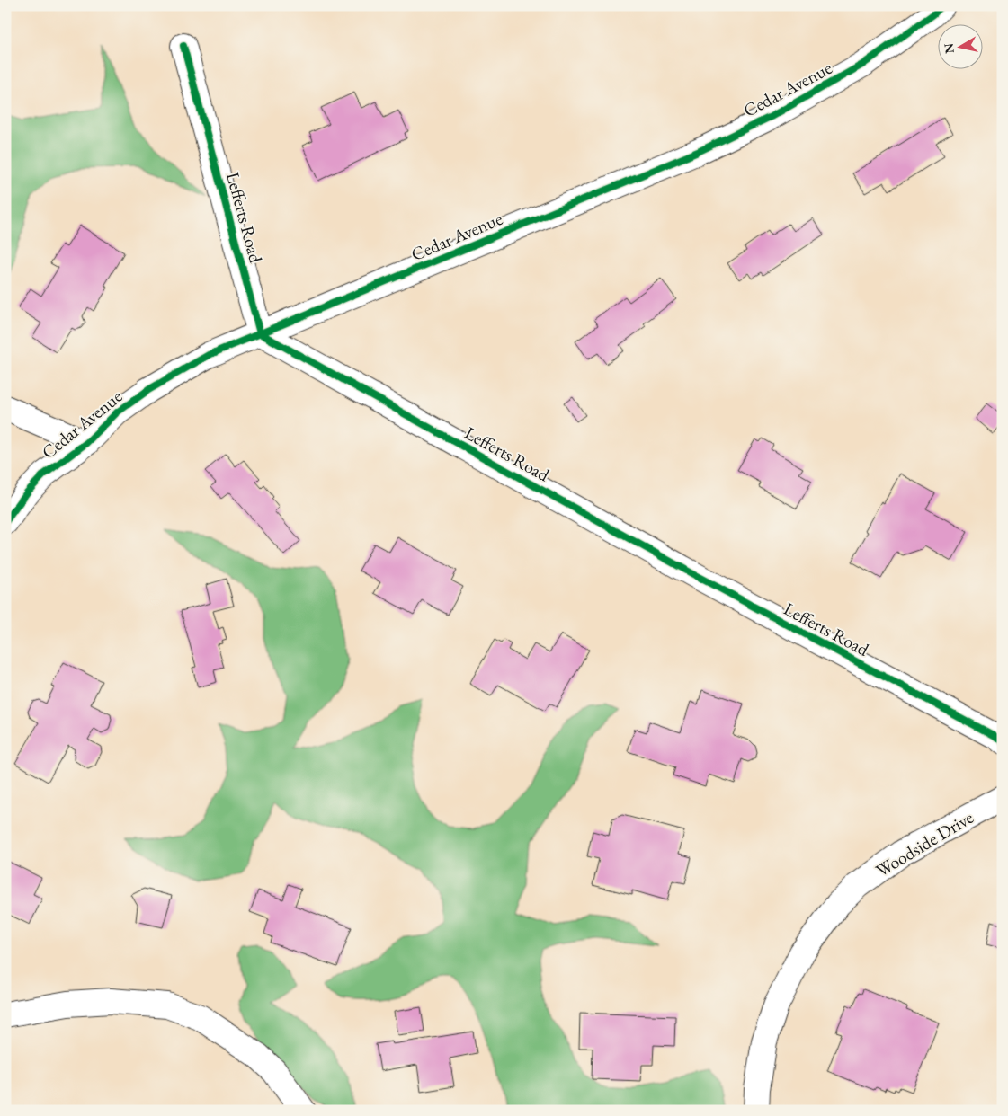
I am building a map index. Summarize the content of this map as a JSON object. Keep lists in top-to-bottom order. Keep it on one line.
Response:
{"streets":{"street":["Cedar Avenue","Lefferts Road","Woodside Drive"]},"crossings":[["Cedar Avenue","Lefferts Road"]],"north":"left"}
